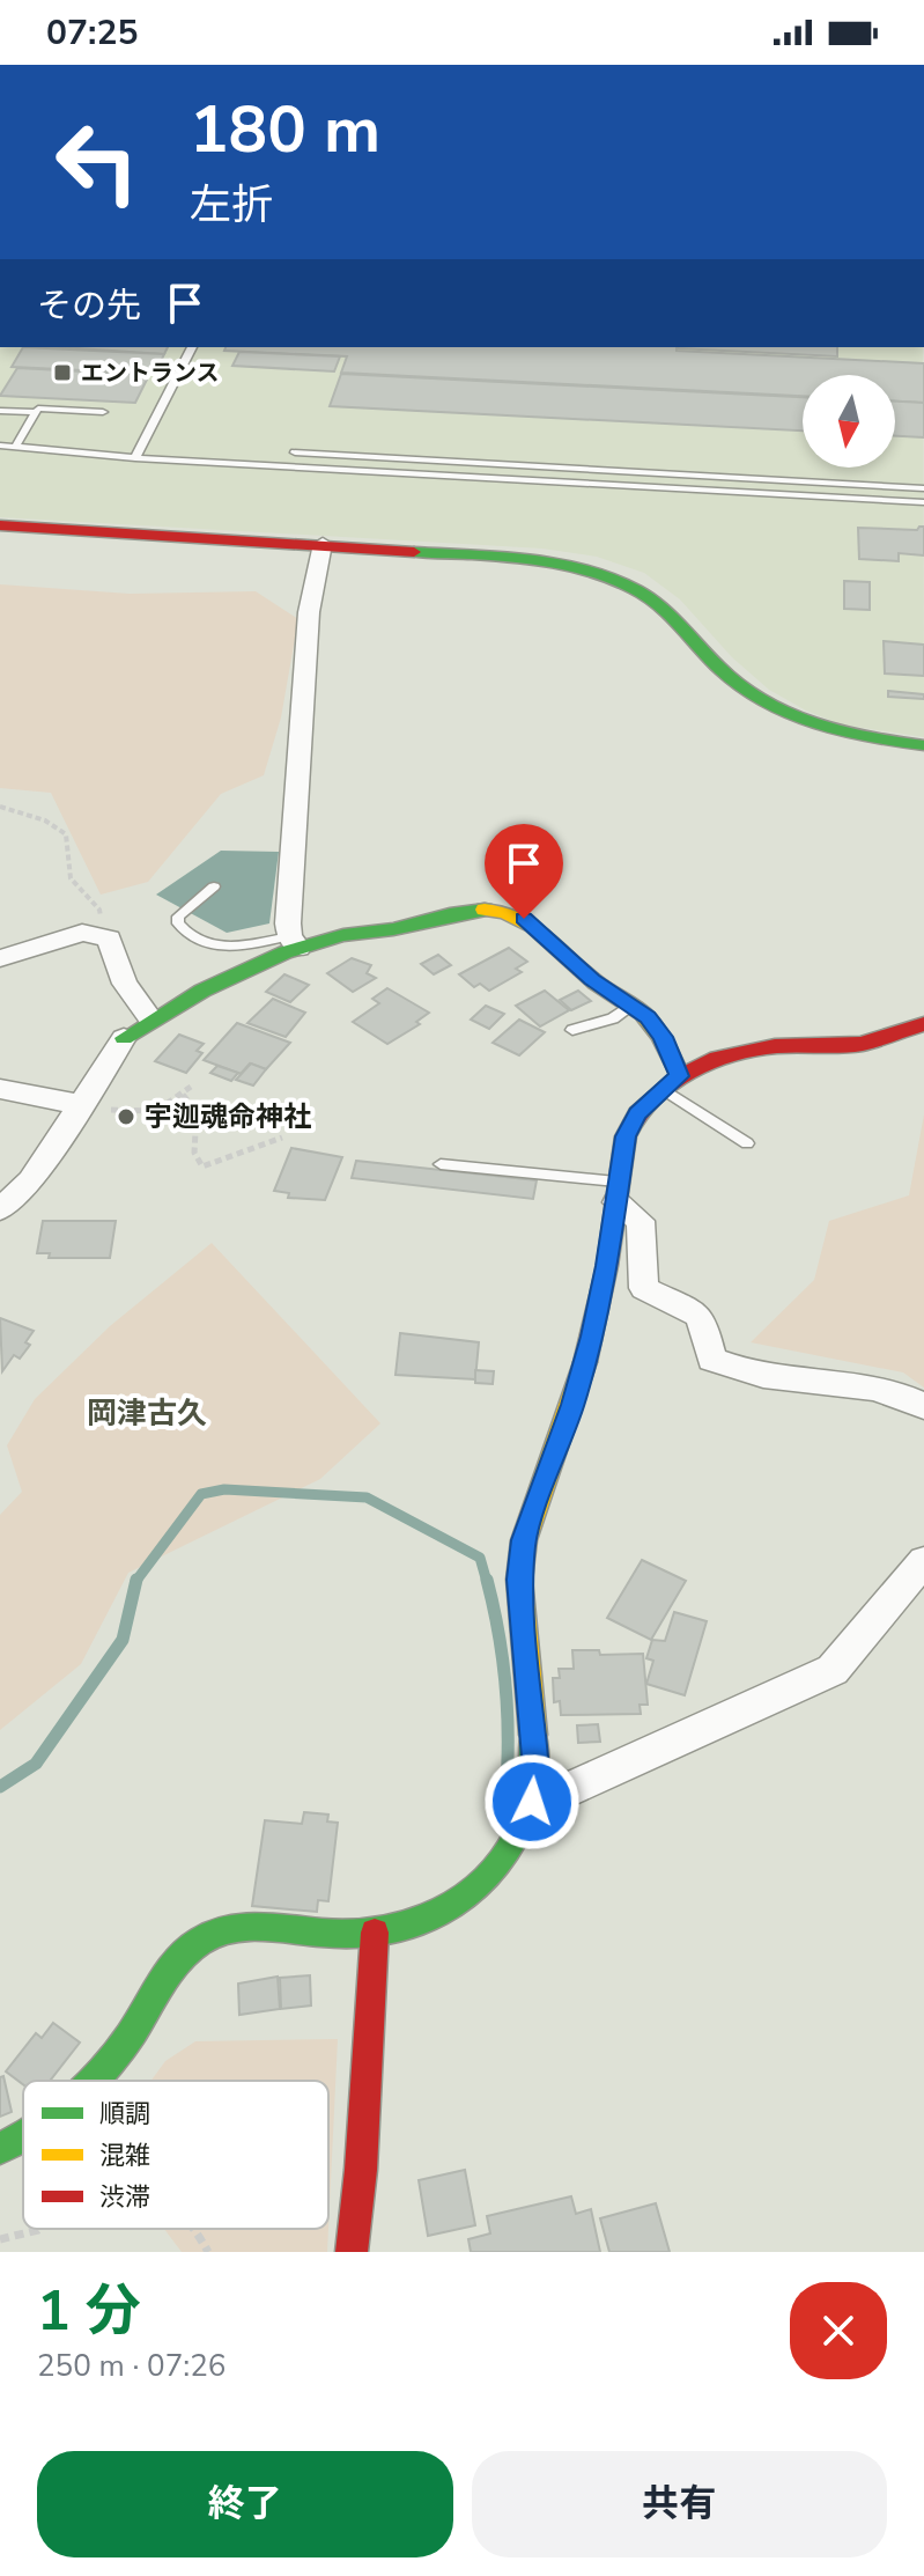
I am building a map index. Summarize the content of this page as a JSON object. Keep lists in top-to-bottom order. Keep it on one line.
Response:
{"districts":["岡津古久"],"places":{"transit":["エントランス"],"other":["宇迦魂命神社"]},"legend":["順調","混雑","渋滞"],"north":"bottom","page":{"status":"07:25","turn":["180 m","左折"],"then":"その先","heading":["1 分","250 m · 07:26"],"buttons":["終了","共有"]}}
